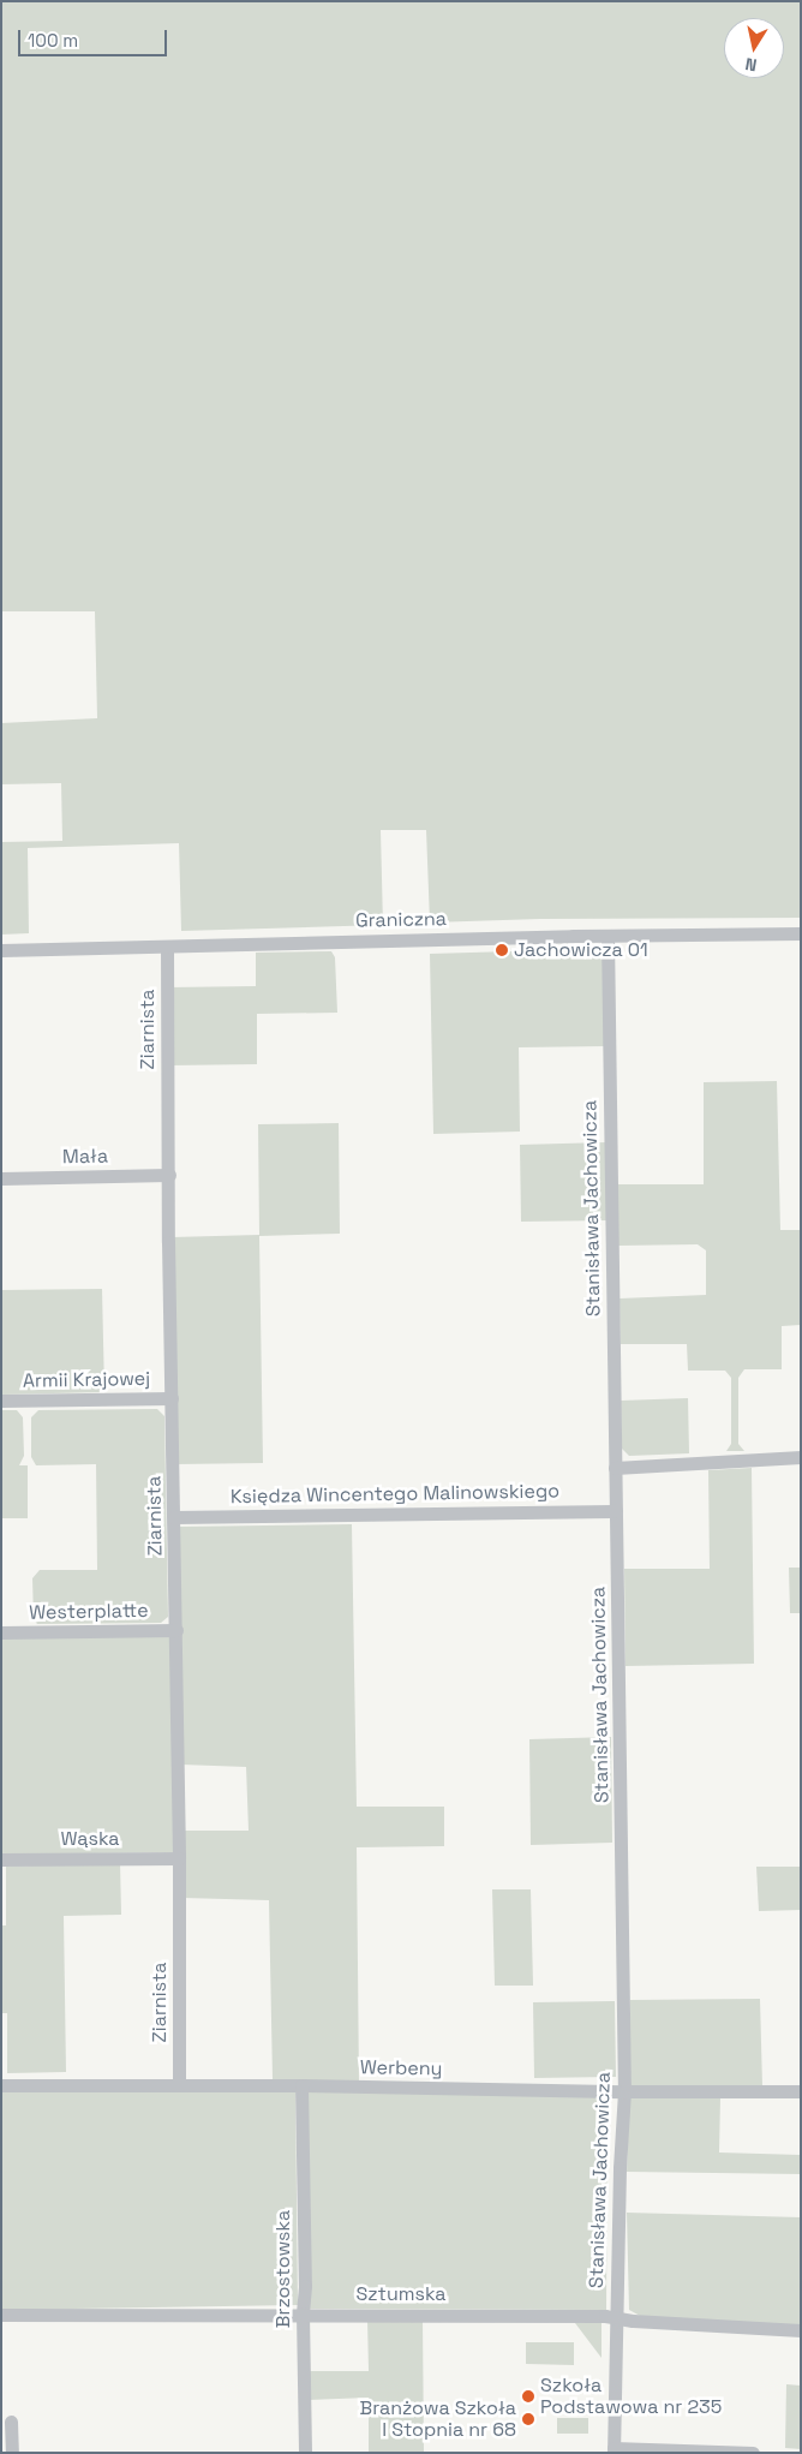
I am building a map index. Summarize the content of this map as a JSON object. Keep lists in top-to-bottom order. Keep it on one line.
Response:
{"streets":{"street":["Graniczna","Ziarnista","Mała","Stanisława Jachowicza","Armii Krajowej","Księdza Wincentego Malinowskiego","Westerplatte","Wąska","Werbeny","Brzostowska","Sztumska"]},"crossings":[["Graniczna","Ziarnista"],["Graniczna","Stanisława Jachowicza"],["Ziarnista","Mała"],["Ziarnista","Armii Krajowej"],["Ziarnista","Księdza Wincentego Malinowskiego"],["Ziarnista","Westerplatte"],["Ziarnista","Wąska"],["Ziarnista","Werbeny"],["Stanisława Jachowicza","Księdza Wincentego Malinowskiego"],["Stanisława Jachowicza","Werbeny"],["Stanisława Jachowicza","Sztumska"],["Werbeny","Brzostowska"],["Brzostowska","Sztumska"]],"places":["Jachowicza 01","Szkoła Podstawowa nr 235","Branżowa Szkoła I Stopnia nr 68"],"scale_bar":"100 m","north":"bottom"}
